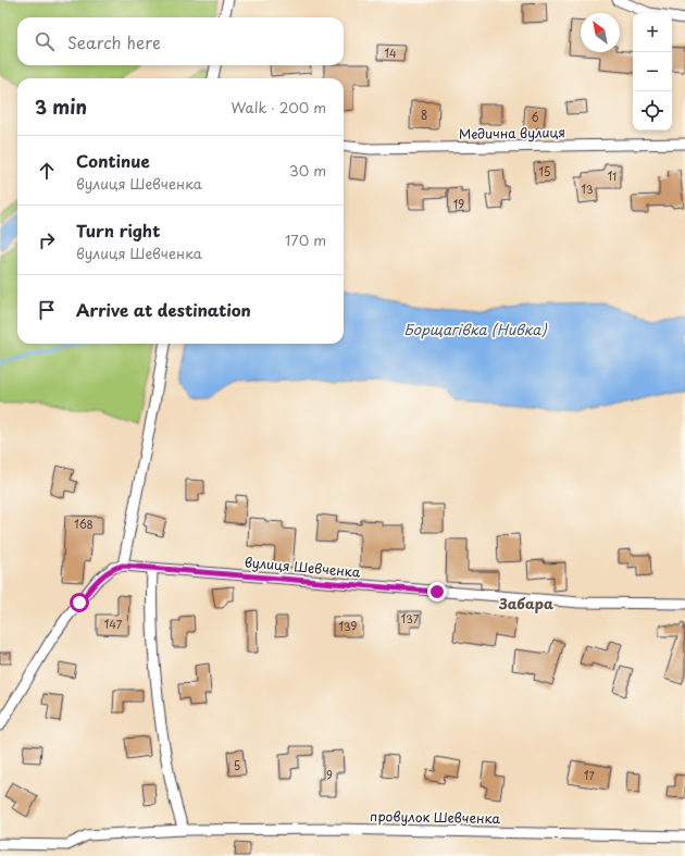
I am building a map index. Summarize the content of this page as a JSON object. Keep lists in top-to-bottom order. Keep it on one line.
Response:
{"streets":{"street":["Медична вулиця","вулиця Шевченка","провулок Шевченка"]},"districts":["Забара"],"water":["Борщагівка (Нивка)"],"house_numbers":["14","8","6","15","11","13","19","168","137","147","139","5","9","17"],"north":"top left","page":{"map_buttons":["+","−"],"search":"Search here","heading":["3 min","Walk · 200 m"],"list":[["Continue","вулиця Шевченка","30 m"],["Turn right","вулиця Шевченка","170 m"],"Arrive at destination"]}}
